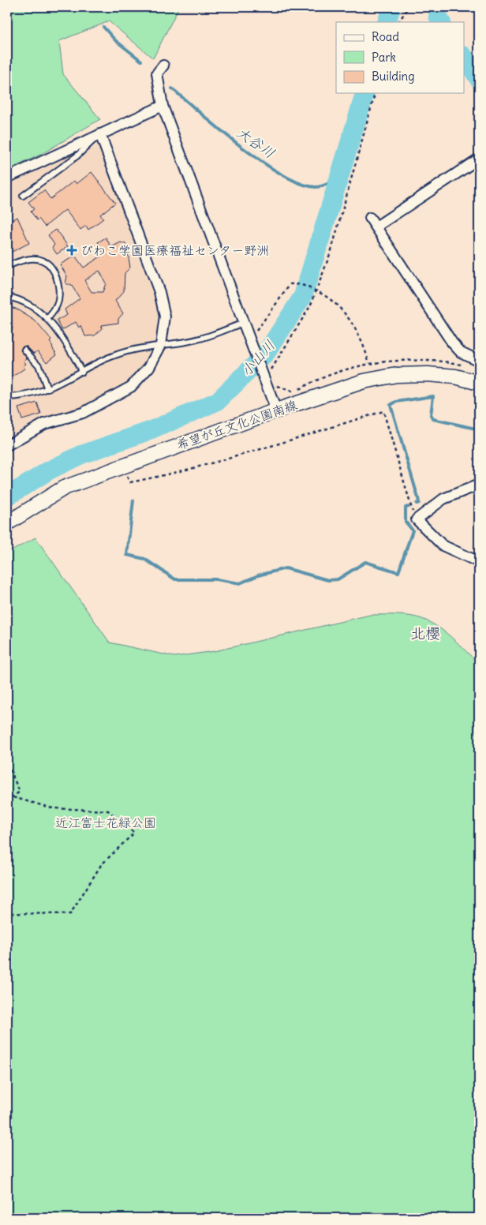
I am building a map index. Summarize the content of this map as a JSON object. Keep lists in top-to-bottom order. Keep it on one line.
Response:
{"streets":{"main road":["希望が丘文化公園南線"]},"districts":["北櫻"],"water":["大谷川","小山川"],"parks":["近江富士花緑公園"],"places":{"health":["びわこ学園医療福祉センター野洲"]},"legend":["Road","Park","Building"]}
